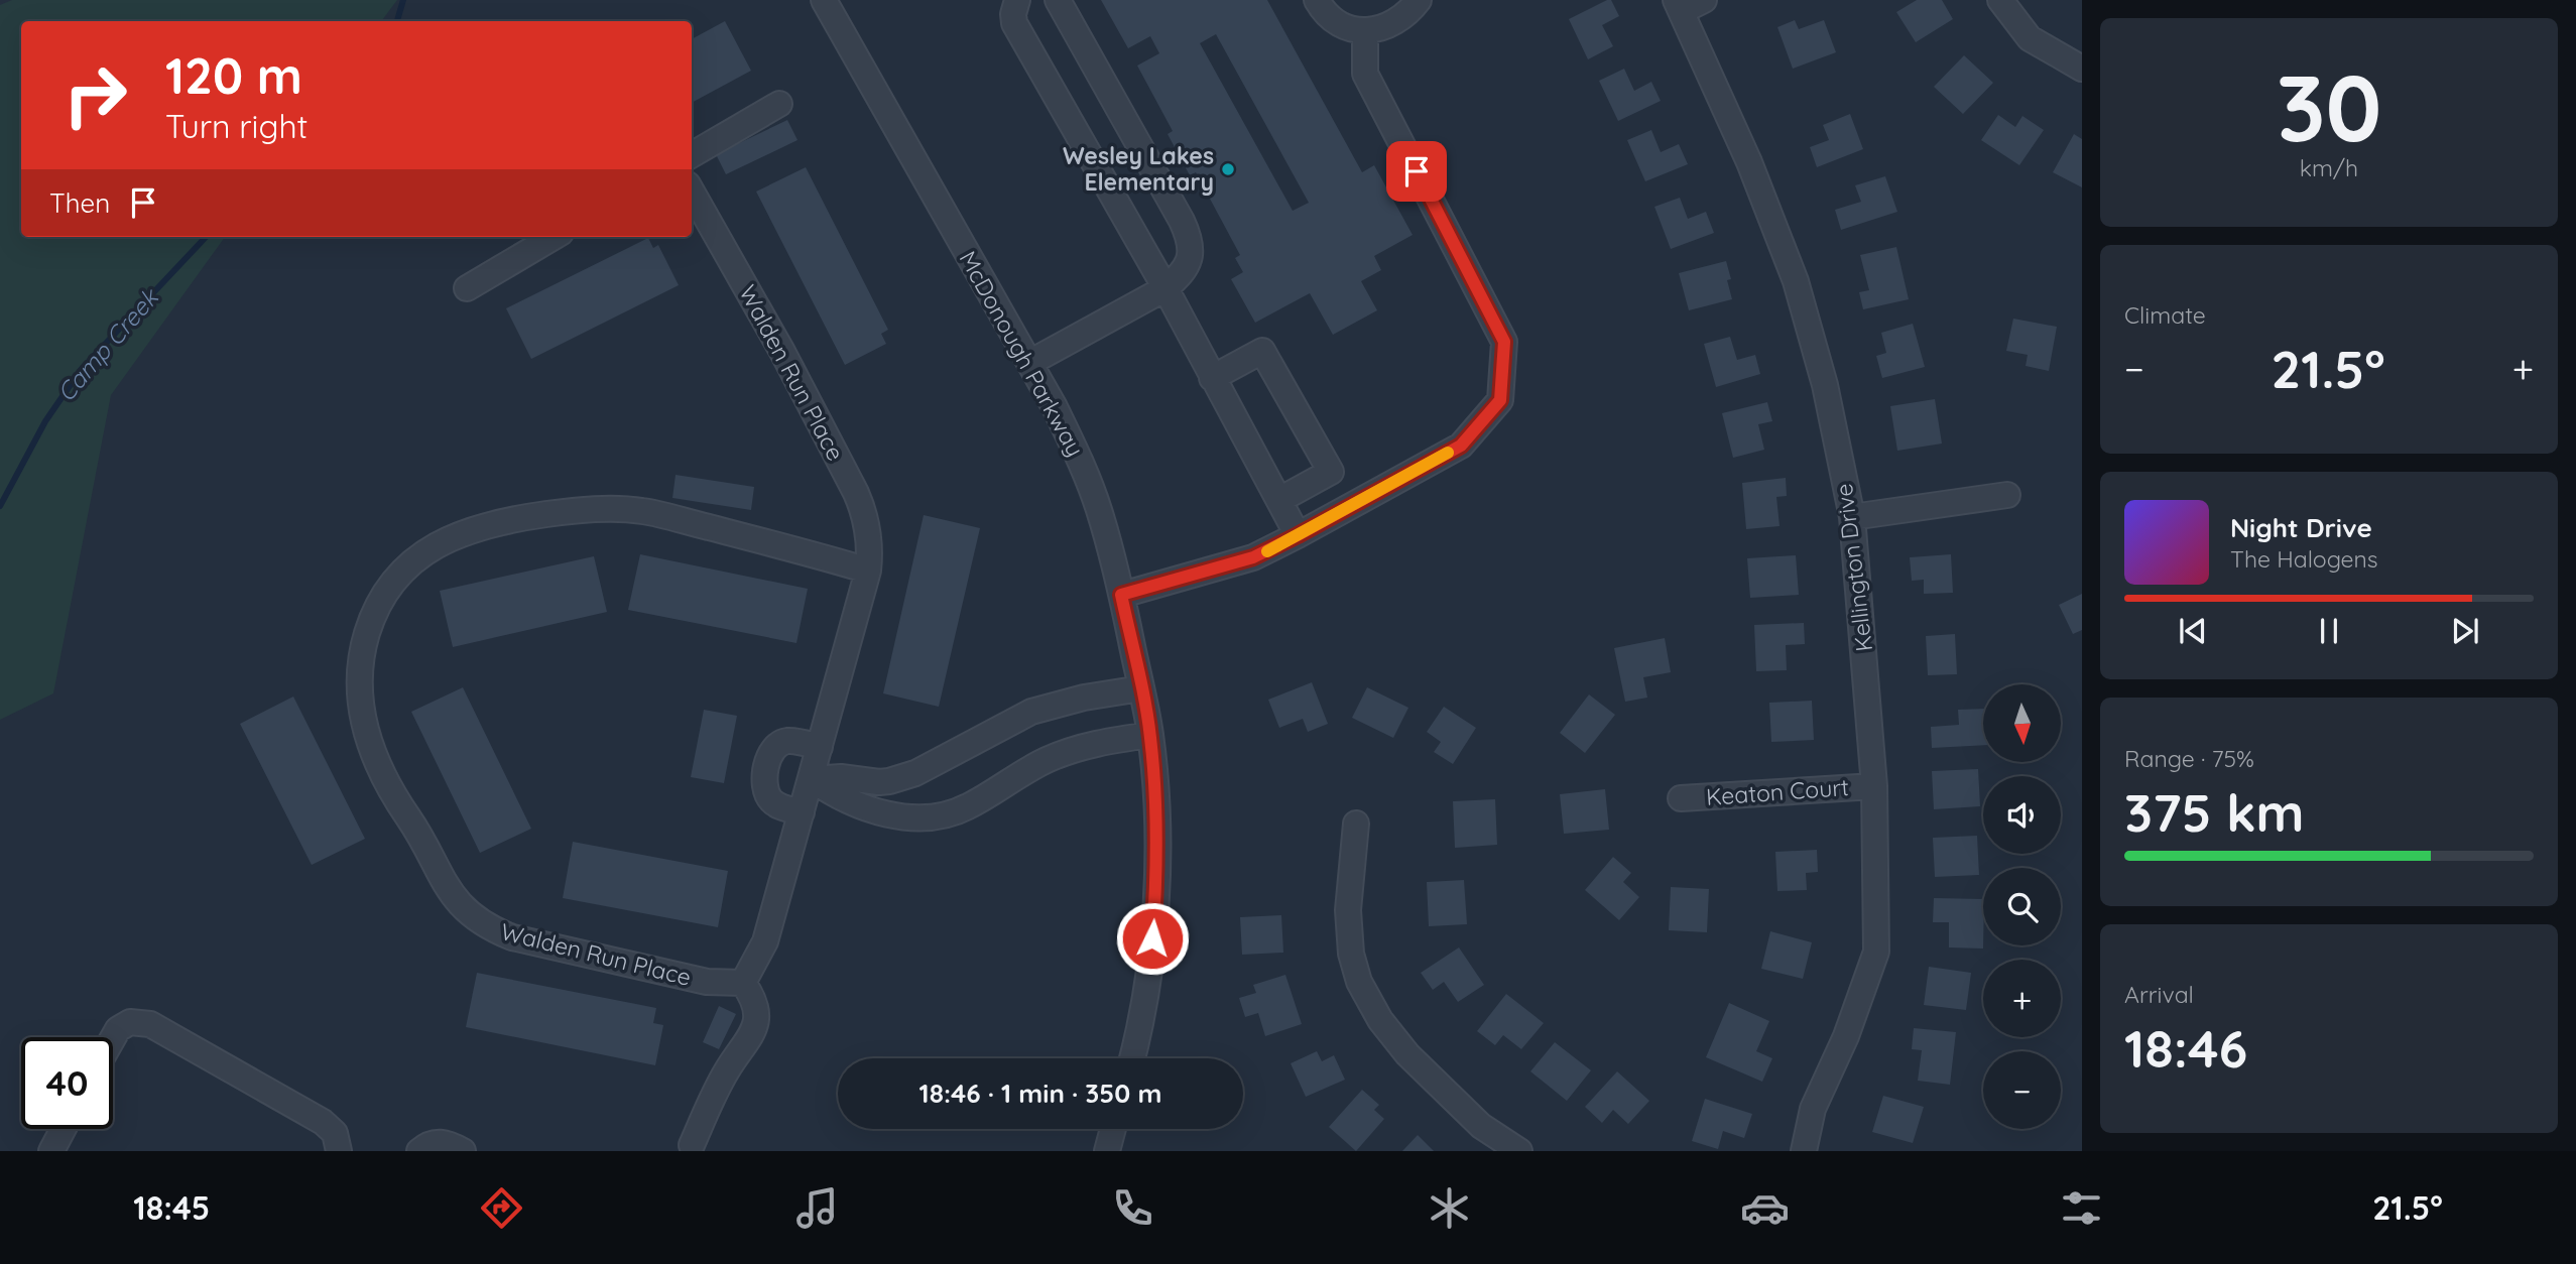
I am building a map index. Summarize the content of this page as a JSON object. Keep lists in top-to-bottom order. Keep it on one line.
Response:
{"streets":{"street":["McDonough Parkway","Walden Run Place","Kellington Drive","Keaton Court"]},"crossings":[["Kellington Drive","Keaton Court"]],"water":["Camp Creek"],"places":["Wesley Lakes Elementary"],"north":"bottom","page":{"tile":[["30","km/h"],"Climate",["Range · 75%","375 km"],["Arrival","18:46"]],"turn":["120 m","Turn right"],"then":"Then","heat":["−","21.5°","+"],"song":["Night Drive","The Halogens"],"map_buttons":["+","−"],"limit":"40","trip":"18:46 · 1 min · 350 m","tabs":["18:45","21.5°"]}}
